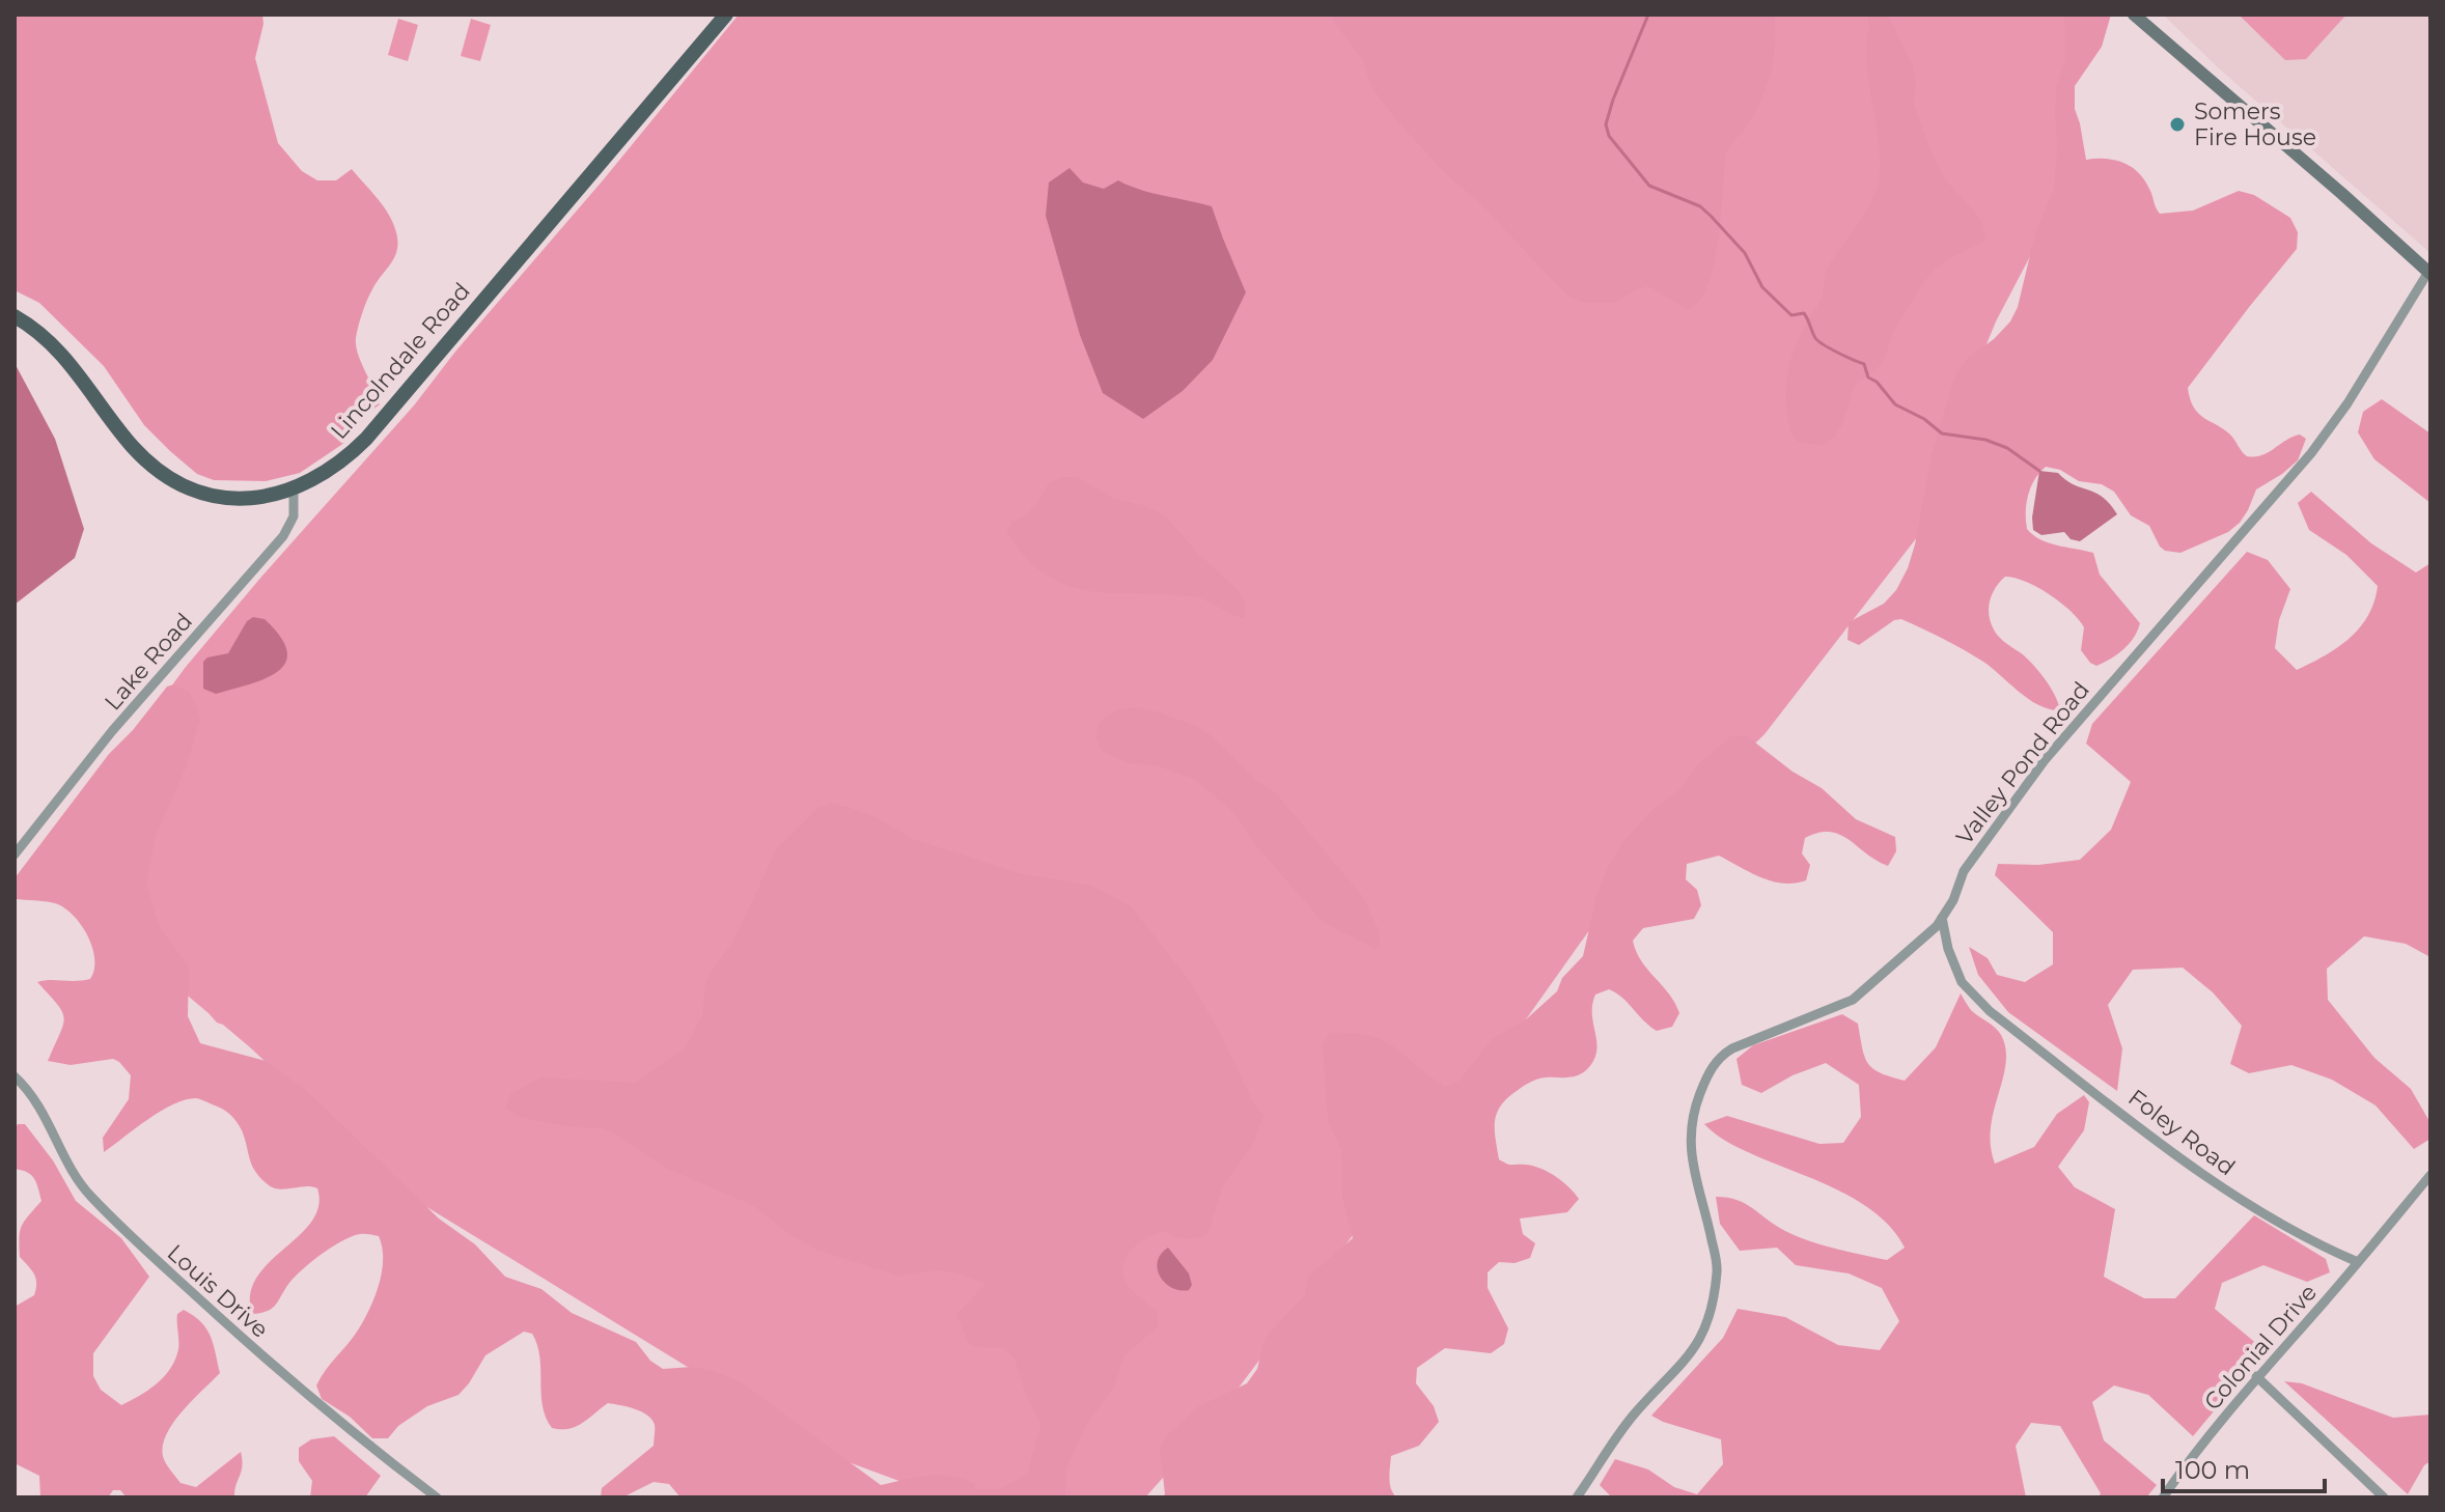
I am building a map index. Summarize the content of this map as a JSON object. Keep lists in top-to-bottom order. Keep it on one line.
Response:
{"streets":{"main road":["Lincolndale Road"],"street":["Lake Road","Valley Pond Road","Foley Road","Louis Drive","Colonial Drive"]},"crossings":[["Lincolndale Road","Lake Road"],["Valley Pond Road","Foley Road"],["Foley Road","Colonial Drive"]],"places":["Somers Fire House"],"scale_bar":"100 m"}
